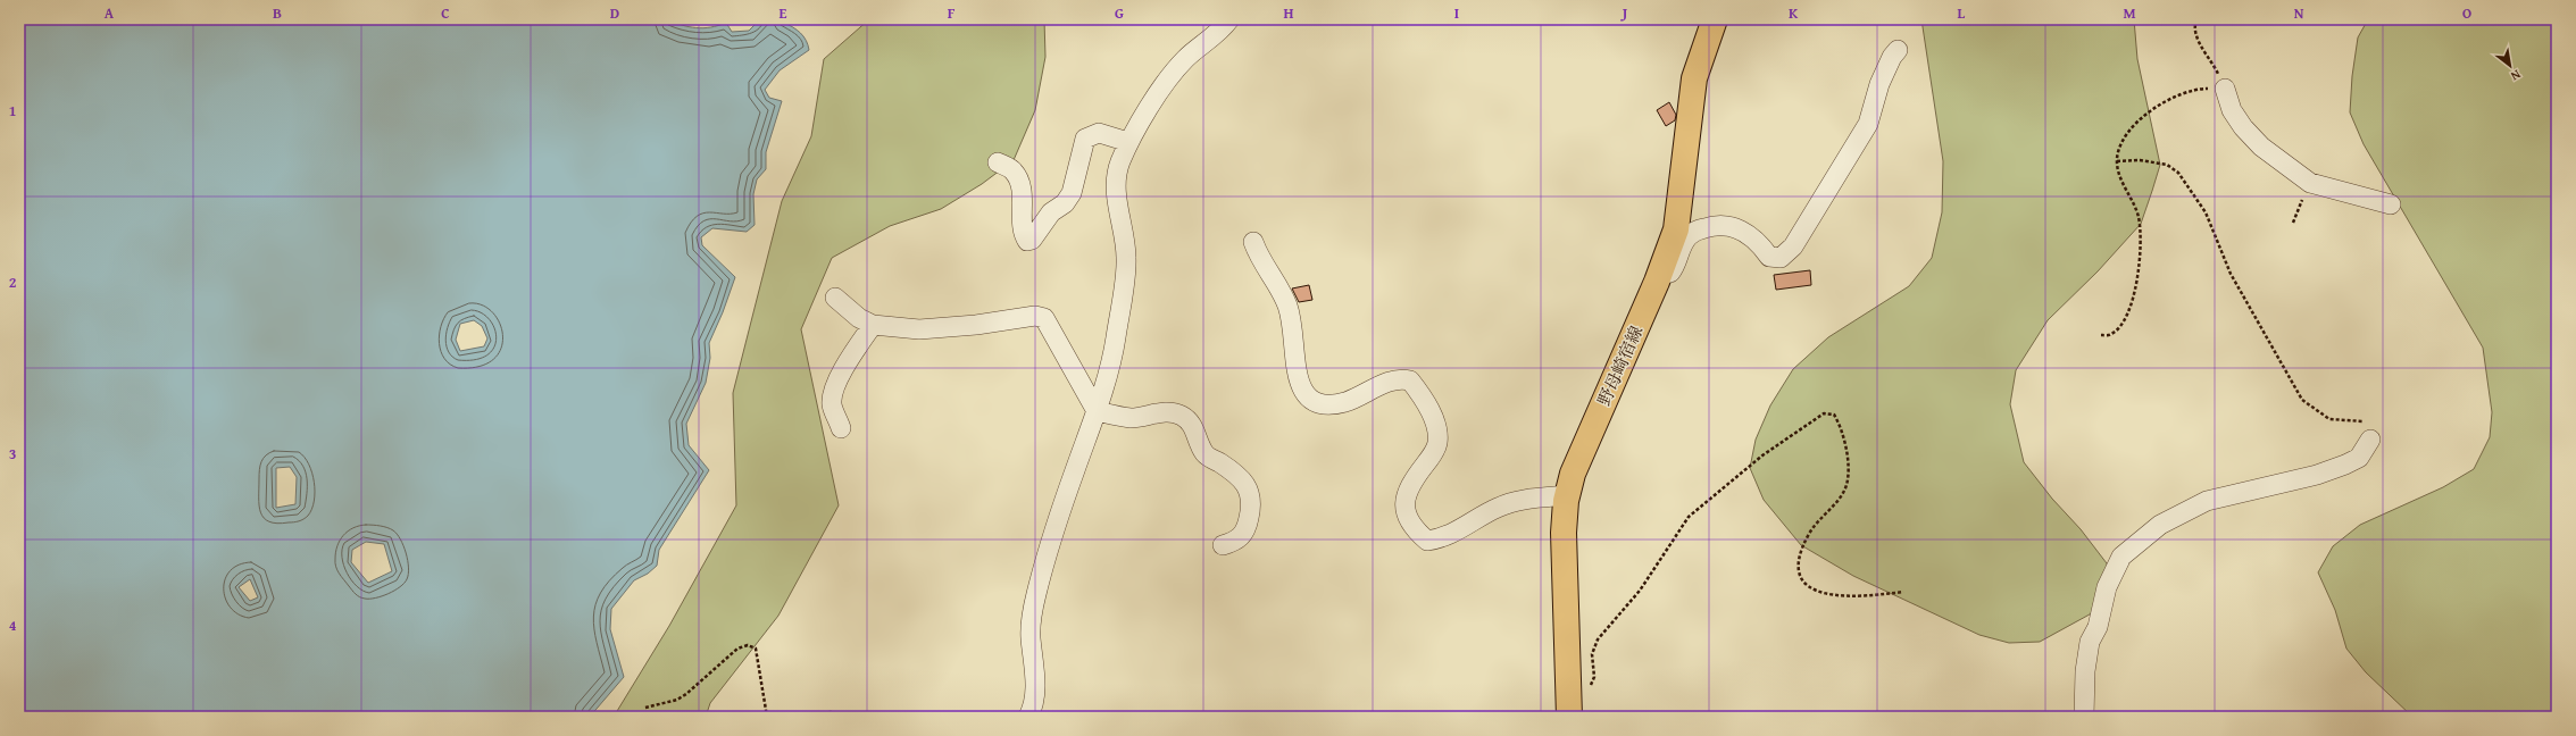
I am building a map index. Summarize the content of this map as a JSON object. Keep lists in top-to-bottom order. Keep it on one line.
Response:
{"streets":{"main road":["野母崎宿線"]},"north":"bottom right","grid":{"columns":["A","B","C","D","E","F","G","H","I","J","K","L","M","N","O"],"rows":["1","2","3","4"]}}
